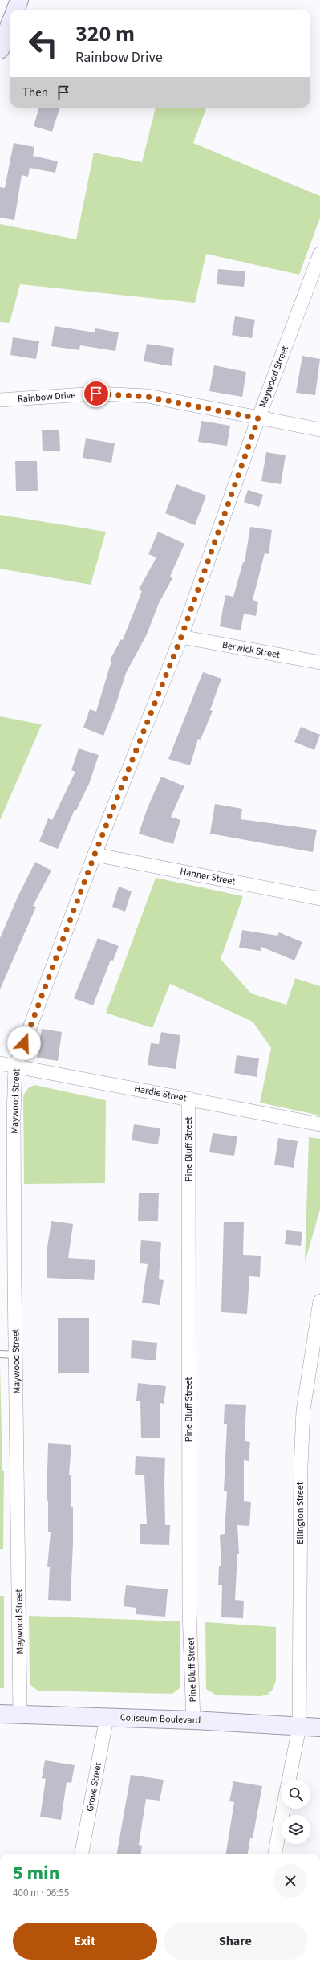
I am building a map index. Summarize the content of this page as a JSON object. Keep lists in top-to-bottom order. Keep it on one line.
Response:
{"streets":{"main road":["Coliseum Boulevard"],"street":["Maywood Street","Rainbow Drive","Berwick Street","Hanner Street","Hardie Street","Pine Bluff Street","Ellington Street","Grove Street"]},"crossings":[["Maywood Street","Rainbow Drive"],["Maywood Street","Berwick Street"],["Maywood Street","Hanner Street"],["Maywood Street","Hardie Street"],["Maywood Street","Coliseum Boulevard"],["Hardie Street","Pine Bluff Street"],["Pine Bluff Street","Coliseum Boulevard"],["Ellington Street","Coliseum Boulevard"],["Coliseum Boulevard","Grove Street"]],"page":{"turn":["320 m","Rainbow Drive"],"then":"Then","heading":["5 min","400 m · 06:55"],"buttons":["Exit","Share"]}}
